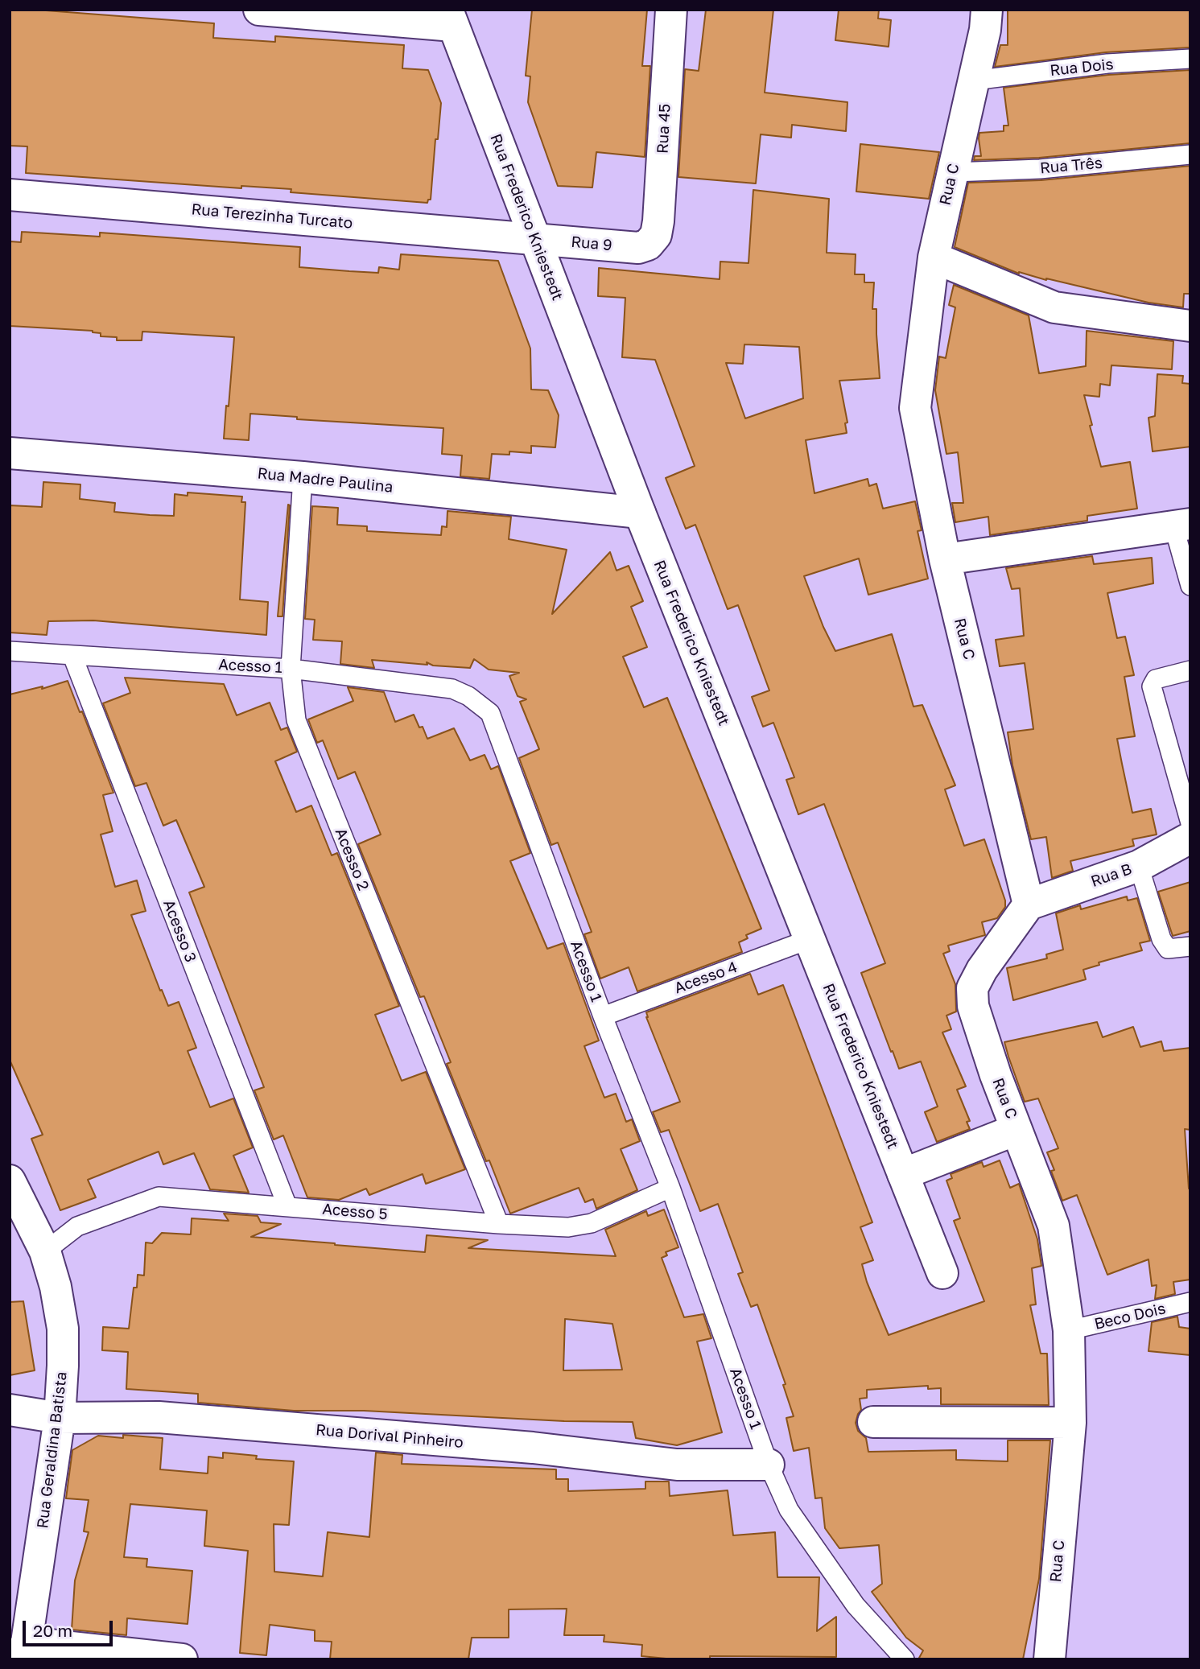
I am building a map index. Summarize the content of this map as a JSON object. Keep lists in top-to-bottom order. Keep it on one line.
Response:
{"streets":{"street":["Rua 45","Rua C","Rua Terezinha Turcato","Rua Frederico Kniestedt","Rua 9","Rua Madre Paulina","Rua B","Rua Dorival Pinheiro","Rua Geraldina Batista"],"lane":["Rua Dois","Rua Três","Acesso 1","Acesso 2","Acesso 3","Acesso 4","Acesso 5","Beco Dois"]},"crossings":[["Rua Dois","Rua C"],["Rua 45","Rua 9"],["Rua Três","Rua C"],["Rua C","Rua B"],["Rua C","Beco Dois"],["Rua Terezinha Turcato","Rua Frederico Kniestedt"],["Rua Terezinha Turcato","Rua 9"],["Rua Frederico Kniestedt","Rua 9"],["Rua Frederico Kniestedt","Rua Madre Paulina"],["Rua Frederico Kniestedt","Acesso 4"],["Rua Madre Paulina","Acesso 2"],["Acesso 1","Acesso 2"],["Acesso 1","Acesso 3"],["Acesso 1","Acesso 4"],["Acesso 1","Acesso 5"],["Acesso 1","Rua Dorival Pinheiro"],["Acesso 2","Acesso 5"],["Acesso 3","Acesso 5"],["Acesso 5","Rua Geraldina Batista"],["Rua Dorival Pinheiro","Rua Geraldina Batista"]],"scale_bar":"20 m"}
